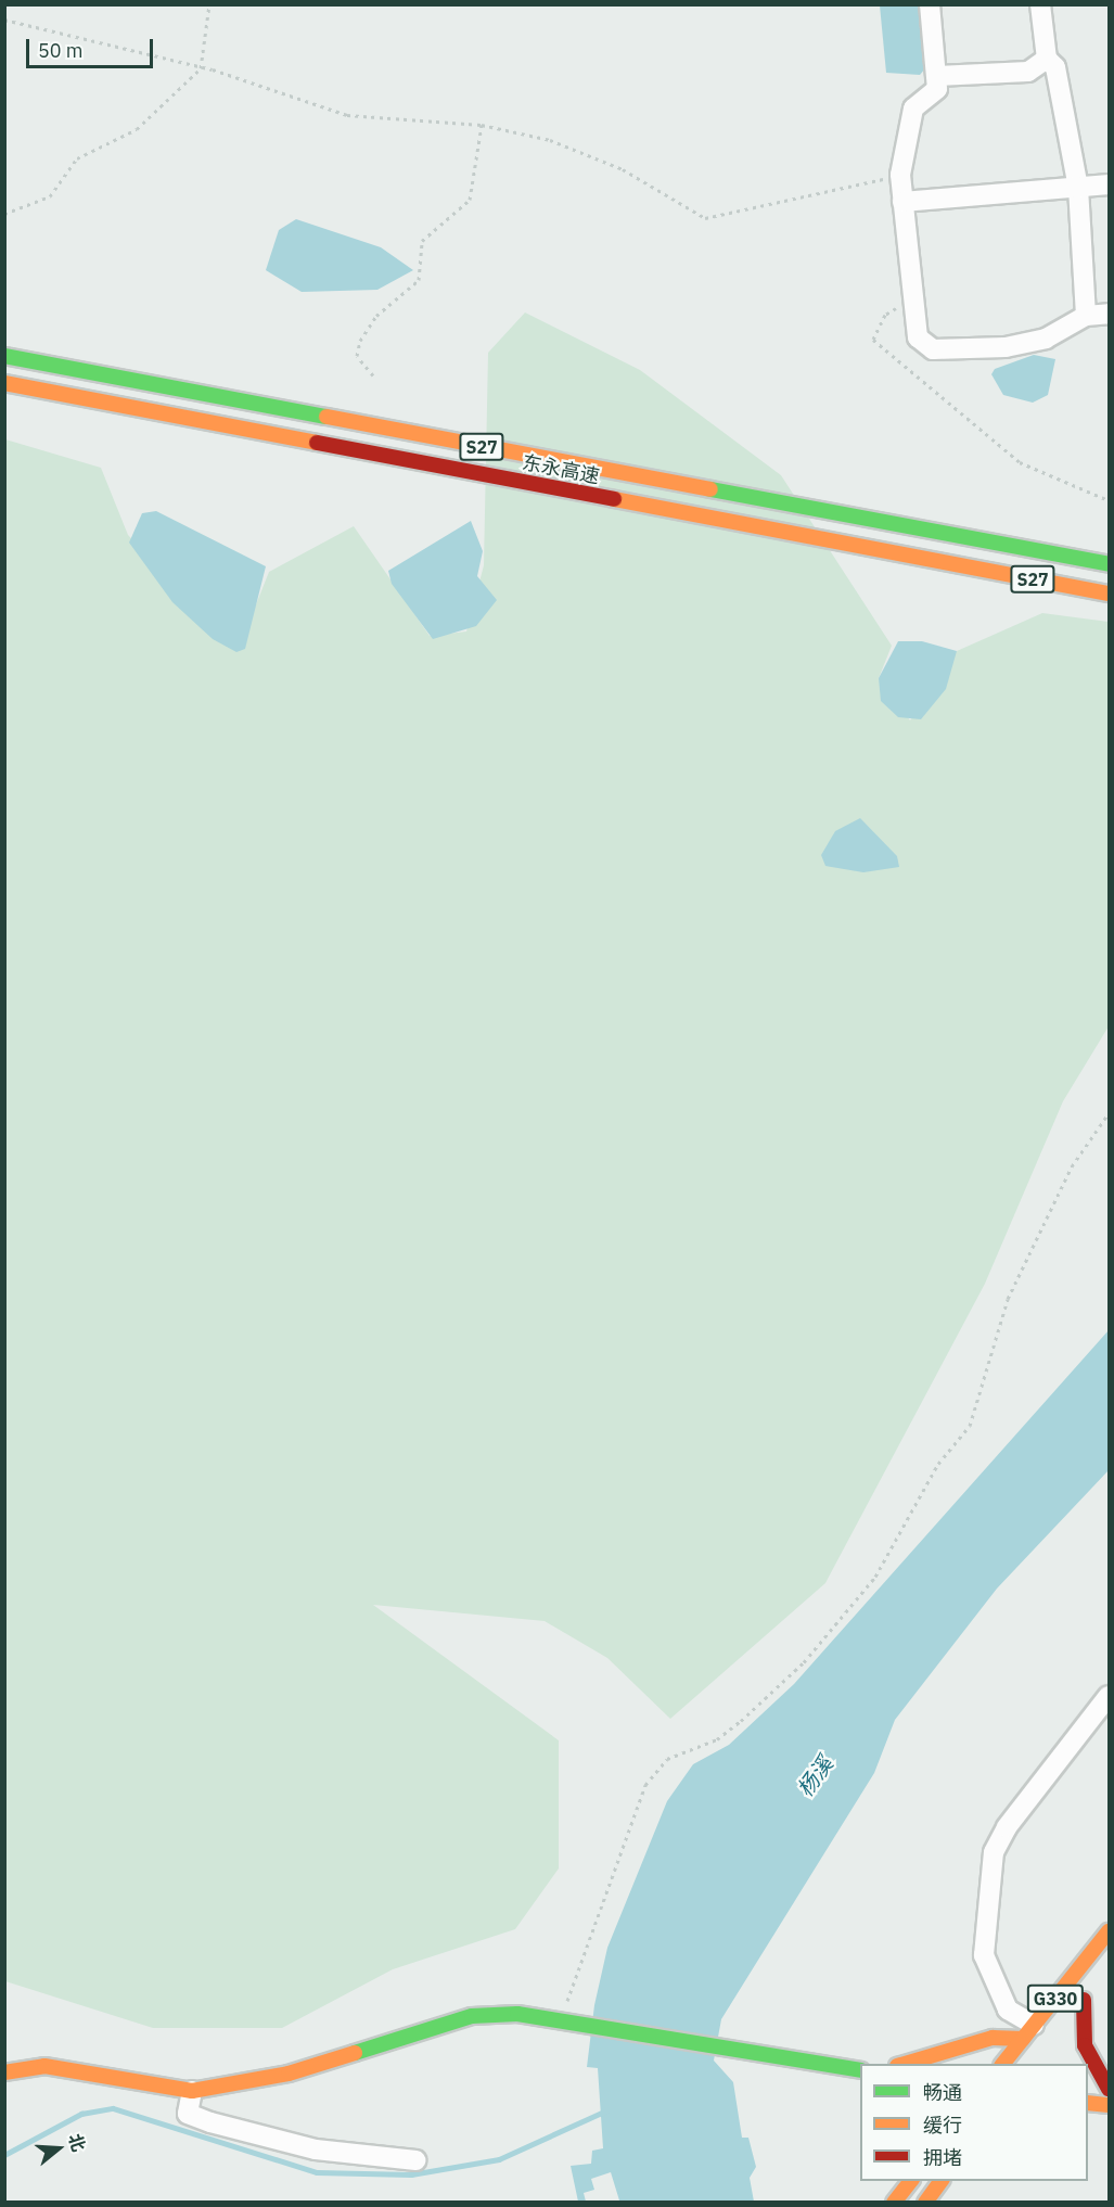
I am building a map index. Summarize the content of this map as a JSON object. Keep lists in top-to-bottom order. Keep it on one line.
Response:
{"streets":{"main road":["S27","东永高速","G330"]},"water":["杨溪"],"legend":["畅通","缓行","拥堵"],"scale_bar":"50 m","north":"right"}
